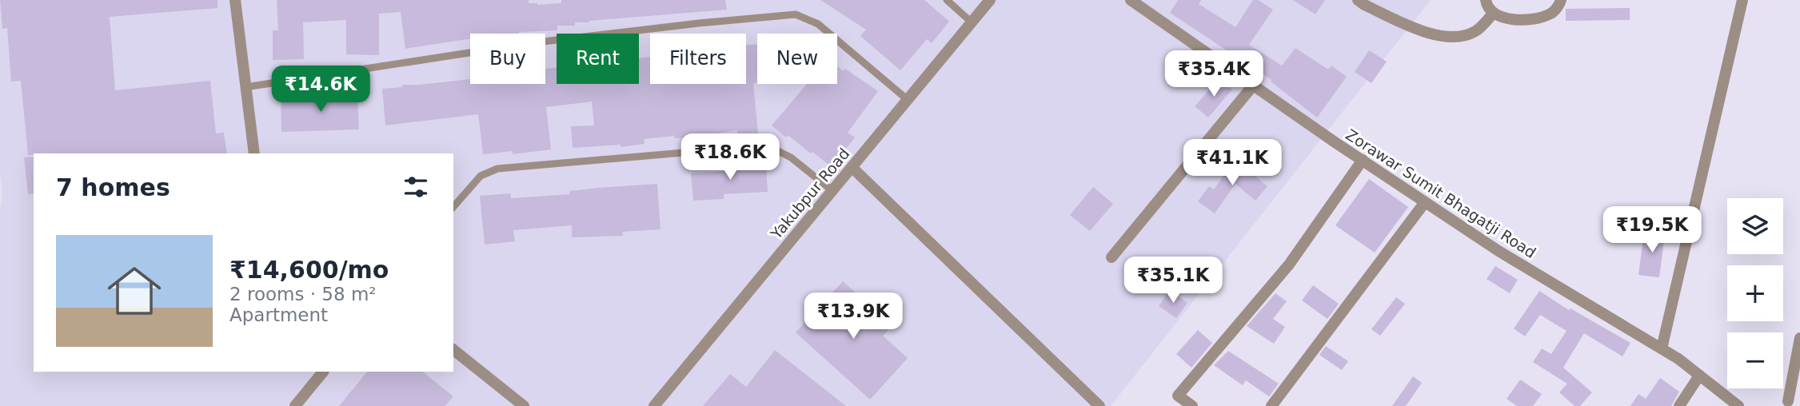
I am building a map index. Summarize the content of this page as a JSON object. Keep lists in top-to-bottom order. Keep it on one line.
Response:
{"streets":{"street":["Yakubpur Road","Zorawar Sumit Bhagatji Road"]},"page":{"chip":["Buy","Rent","Filters","New"],"price":["₹35.4K","₹14.6K","₹18.6K","₹41.1K","₹19.5K","₹35.1K","₹13.9K"],"heading":"7 homes","map_buttons":["+","−"],"list":[{"name":"₹14,600/mo","note":"2 rooms · 58 m² · Apartment"}]}}
